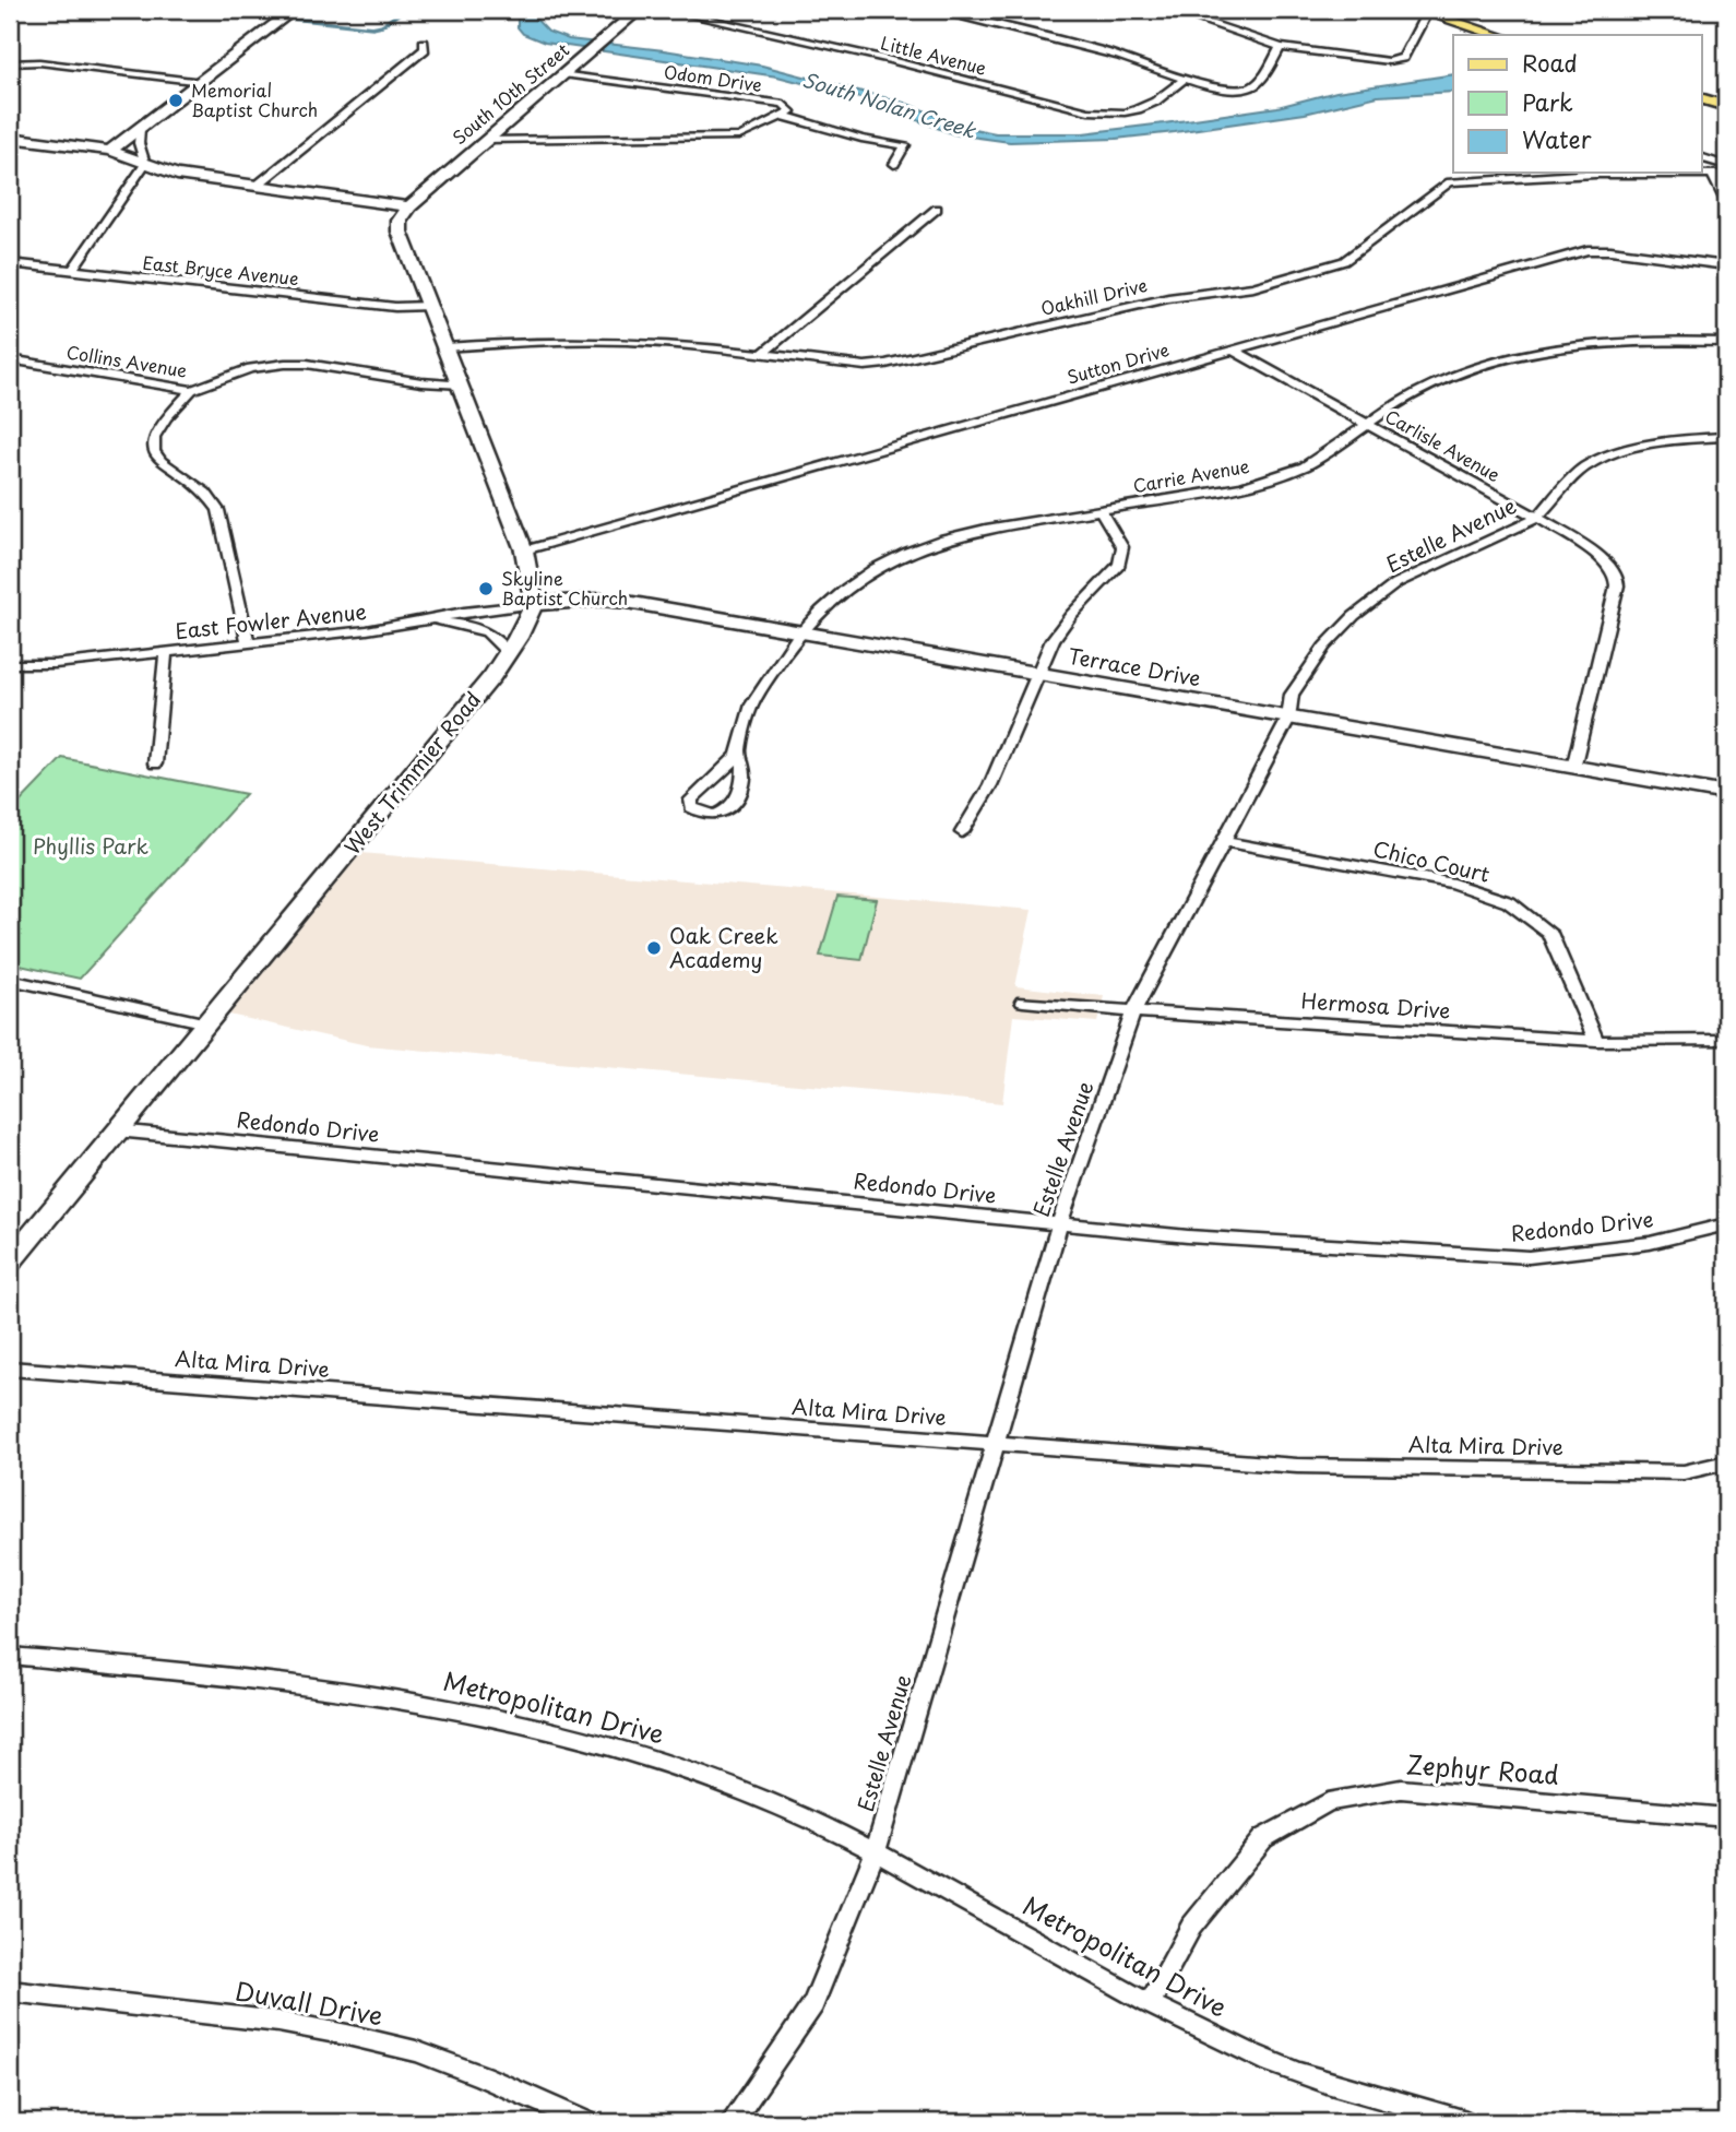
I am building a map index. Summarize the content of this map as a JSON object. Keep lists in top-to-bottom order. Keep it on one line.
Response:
{"streets":{"street":["Little Avenue","Odom Drive","South 10th Street","East Bryce Avenue","Oakhill Drive","Collins Avenue","Sutton Drive","Carlisle Avenue","Carrie Avenue","Estelle Avenue","East Fowler Avenue","Terrace Drive","West Trimmier Road","Chico Court","Hermosa Drive","Redondo Drive","Alta Mira Drive","Metropolitan Drive","Zephyr Road","Duvall Drive"]},"crossings":[["Odom Drive","South 10th Street"],["Sutton Drive","Carlisle Avenue"],["Carlisle Avenue","Carrie Avenue"],["Carlisle Avenue","Estelle Avenue"],["Carlisle Avenue","Terrace Drive"],["Carrie Avenue","Terrace Drive"],["Estelle Avenue","Terrace Drive"],["Estelle Avenue","Chico Court"],["Estelle Avenue","Hermosa Drive"],["Estelle Avenue","Redondo Drive"],["Estelle Avenue","Alta Mira Drive"],["Estelle Avenue","Metropolitan Drive"],["East Fowler Avenue","Terrace Drive"],["East Fowler Avenue","West Trimmier Road"],["Terrace Drive","West Trimmier Road"],["West Trimmier Road","Redondo Drive"],["Chico Court","Hermosa Drive"],["Metropolitan Drive","Zephyr Road"]],"water":["South Nolan Creek"],"parks":["Phyllis Park"],"places":["Memorial Baptist Church","Skyline Baptist Church","Oak Creek Academy"],"legend":["Road","Park","Water"]}
